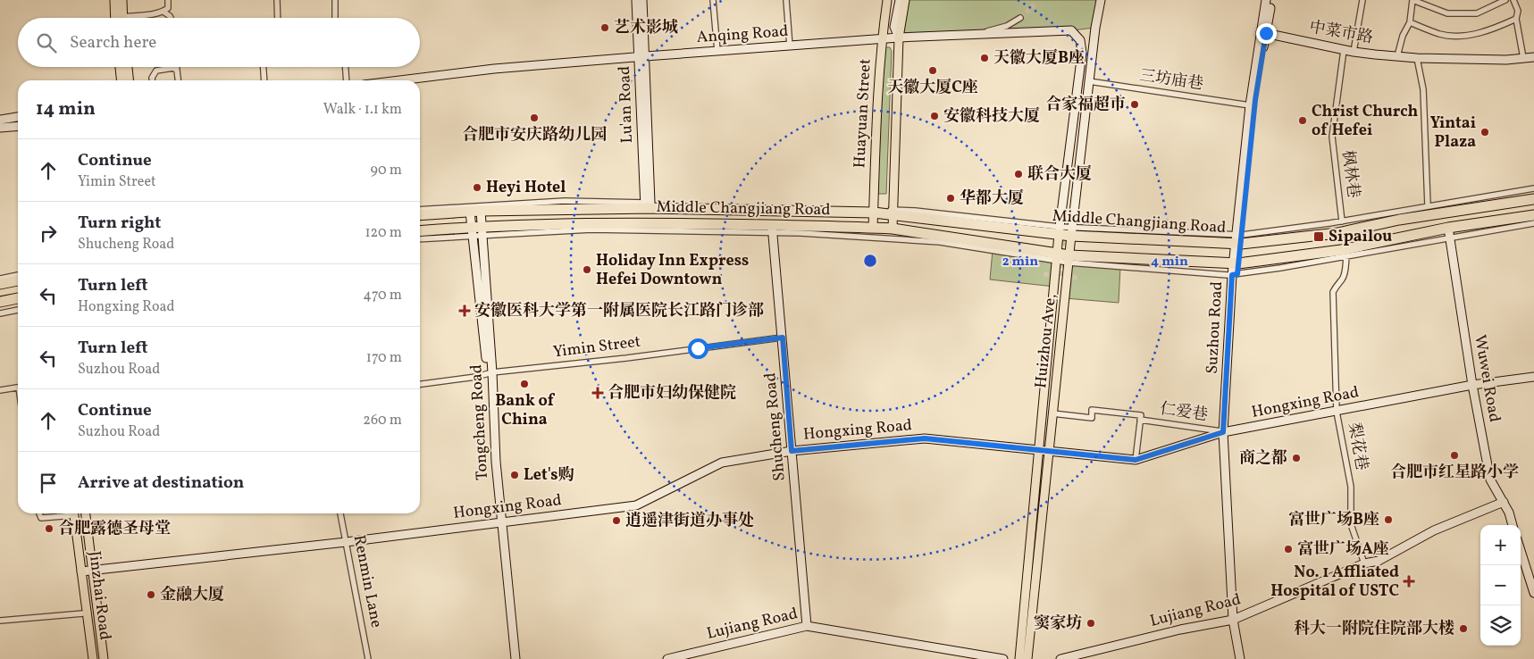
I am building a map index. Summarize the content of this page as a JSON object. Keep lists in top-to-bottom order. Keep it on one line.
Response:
{"streets":{"highway":["Middle Changjiang Road"],"main road":["Huayuan Street","Huizhou Ave,","Jinzhai Road"],"street":["中菜市路","Anqing Road","三坊庙巷","Lu'an Road","枫林巷","Suzhou Road","Yimin Street","Wuwei Road","Hongxing Road","仁爱巷","Tongcheng Road","Shucheng Road","梨花巷","Renmin Lane","Lujiang Road"]},"crossings":[["中菜市路","枫林巷"],["中菜市路","Suzhou Road"],["Anqing Road","Lu'an Road"],["Anqing Road","Huayuan Street"],["Anqing Road","Huizhou Ave,"],["三坊庙巷","Suzhou Road"],["三坊庙巷","Huizhou Ave,"],["Lu'an Road","Middle Changjiang Road"],["Huayuan Street","Middle Changjiang Road"],["Middle Changjiang Road","Suzhou Road"],["Middle Changjiang Road","Huizhou Ave,"],["Middle Changjiang Road","Wuwei Road"],["Middle Changjiang Road","Tongcheng Road"],["Middle Changjiang Road","Shucheng Road"],["Suzhou Road","Hongxing Road"],["Suzhou Road","仁爱巷"],["Suzhou Road","Lujiang Road"],["Huizhou Ave,","Hongxing Road"],["Huizhou Ave,","仁爱巷"],["Yimin Street","Tongcheng Road"],["Yimin Street","Shucheng Road"],["Wuwei Road","Hongxing Road"],["Wuwei Road","Lujiang Road"],["Hongxing Road","仁爱巷"],["Hongxing Road","Tongcheng Road"],["Hongxing Road","Shucheng Road"],["Hongxing Road","梨花巷"],["Hongxing Road","Renmin Lane"],["Hongxing Road","Jinzhai Road"],["Shucheng Road","Lujiang Road"],["梨花巷","Lujiang Road"]],"places":{"other":["艺术影城","天徽大厦B座","天徽大厦C座","合家福超市","安徽科技大厦","合肥市安庆路幼儿园","Christ Church of Hefei","Yintai Plaza","联合大厦","Heyi Hotel","华都大厦","Holiday Inn Express Hefei Downtown","Bank of China","合肥市红星路小学","商之都","Let's购","富世广场B座","逍遥津街道办事处","合肥露德圣母堂","富世广场A座","金融大厦","窦家坊","科大一附院住院部大楼"],"transit":["Sipailou"],"health":["安徽医科大学第一附属医院长江路门诊部","合肥市妇幼保健院","No. 1 Affliated Hospital of USTC"]},"page":{"search":"Search here","heading":["14 min","Walk · 1.1 km"],"list":[["Continue","Yimin Street","90 m"],["Turn right","Shucheng Road","120 m"],["Turn left","Hongxing Road","470 m"],["Turn left","Suzhou Road","170 m"],["Continue","Suzhou Road","260 m"],"Arrive at destination"],"map_buttons":["+","−"]},"rings":["2 min","4 min"]}
